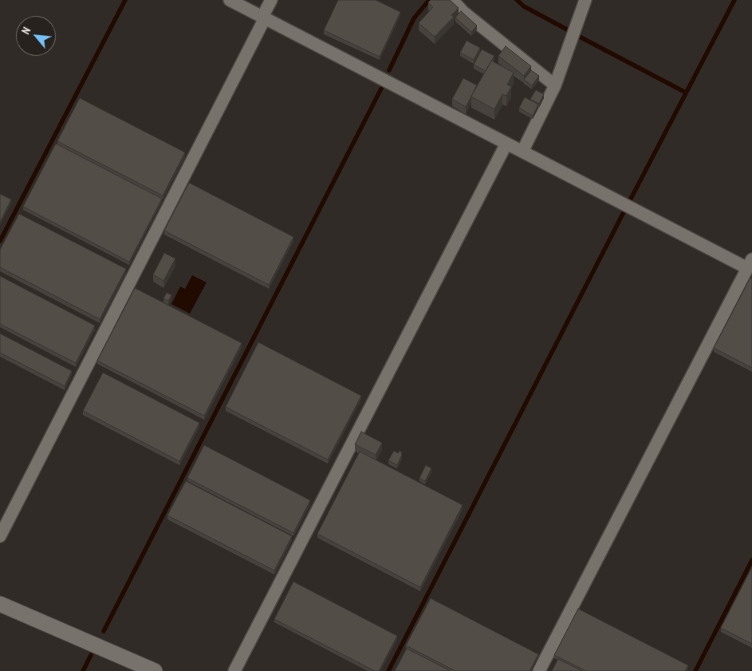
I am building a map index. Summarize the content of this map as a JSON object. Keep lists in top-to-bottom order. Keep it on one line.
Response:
{"north":"top left"}
